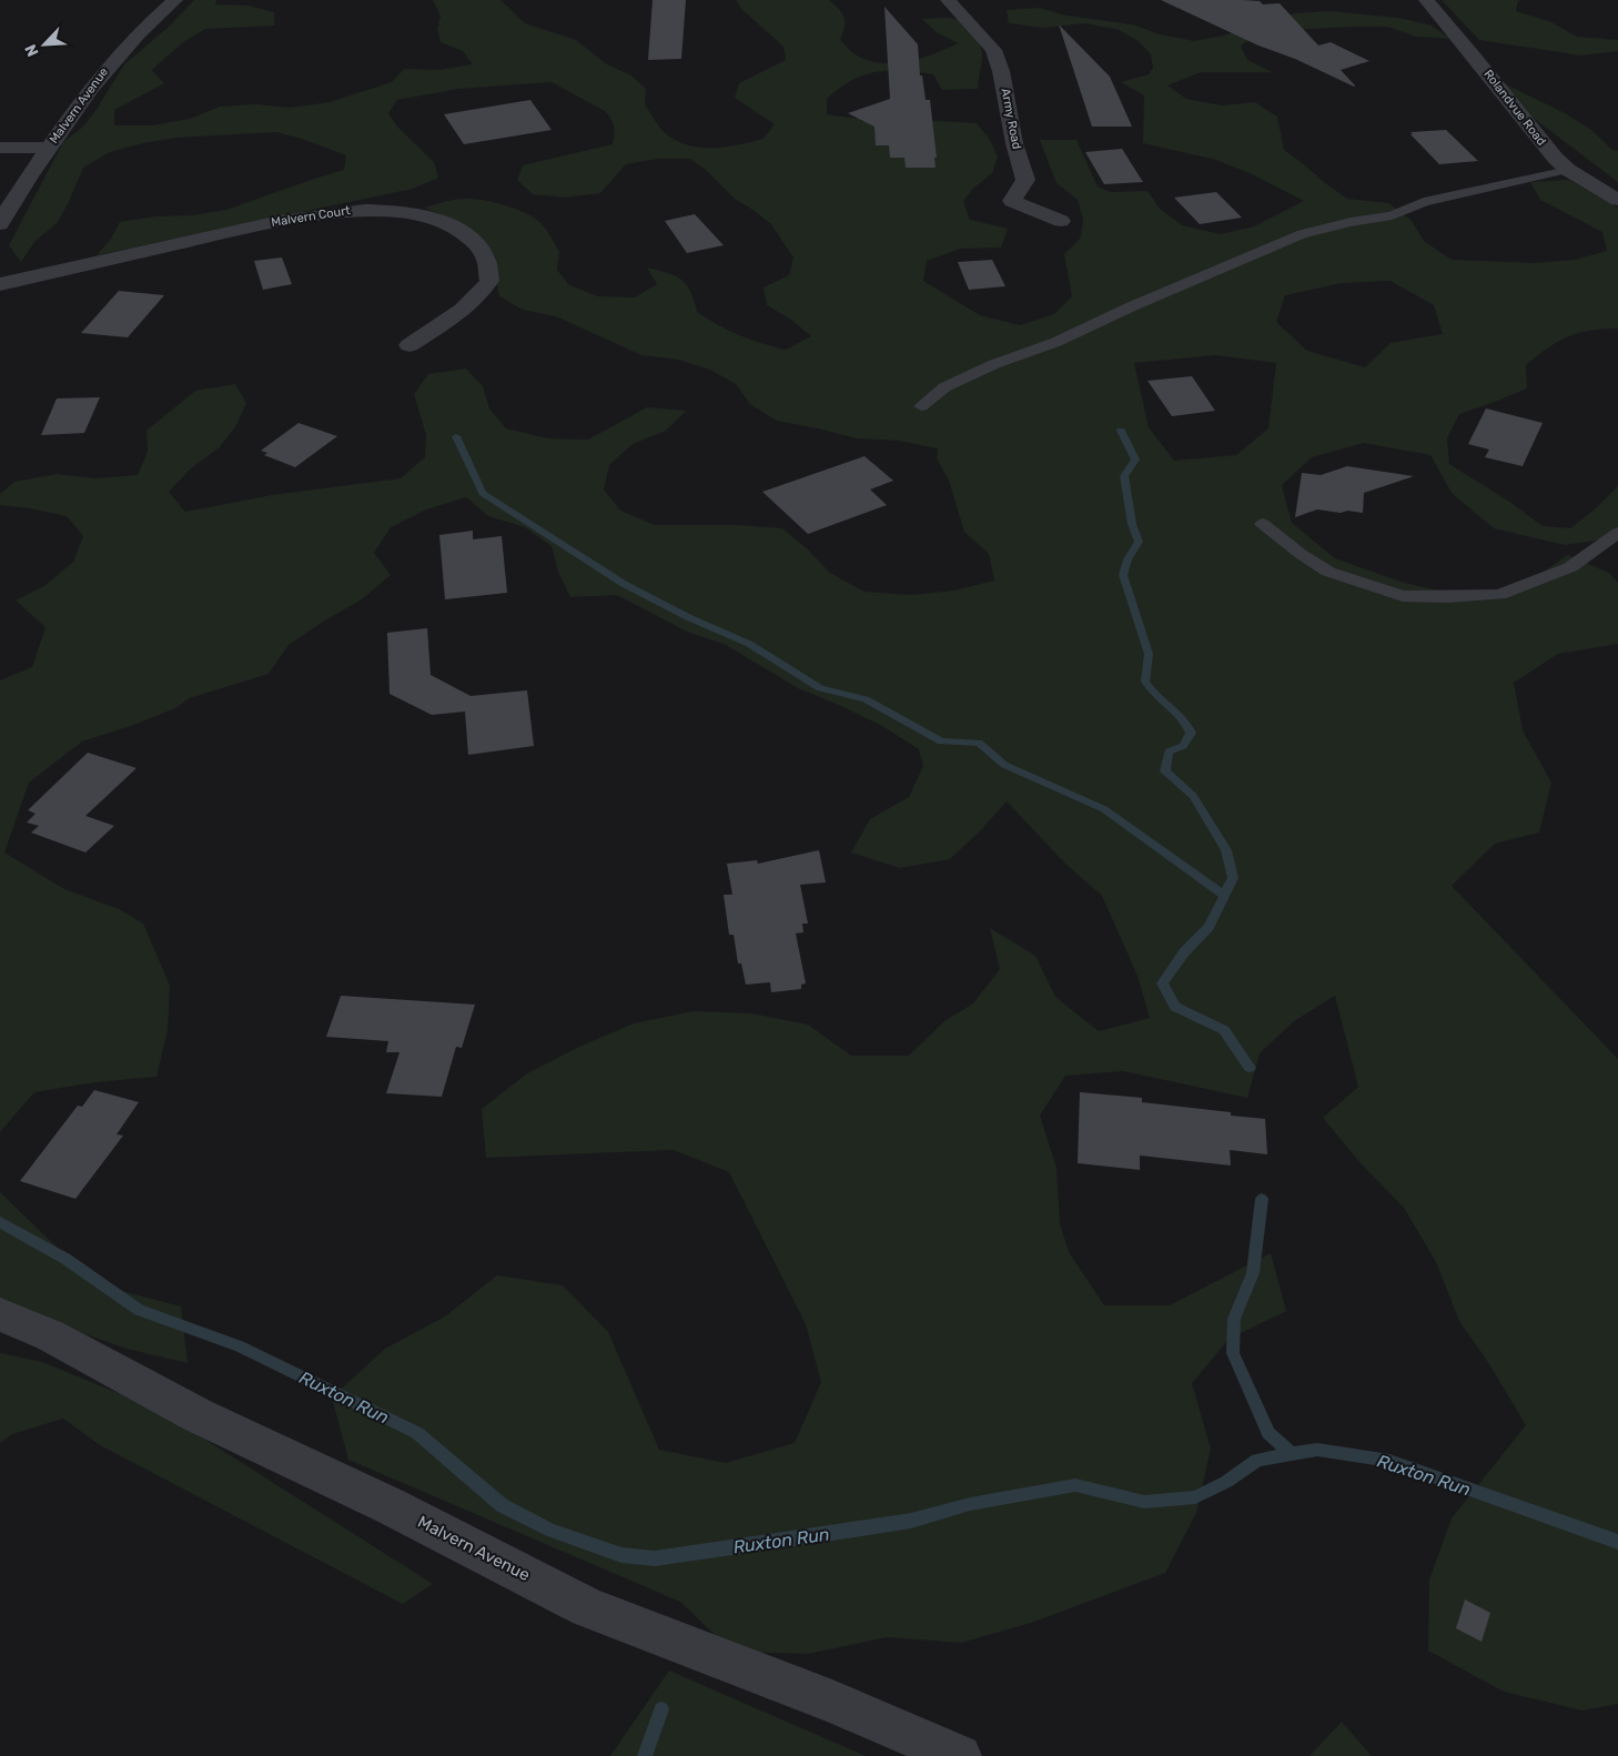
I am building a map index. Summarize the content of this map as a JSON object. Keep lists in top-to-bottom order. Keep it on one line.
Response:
{"streets":{"street":["Malvern Avenue","Rolandvue Road","Army Road","Malvern Court"]},"water":["Ruxton Run"],"north":"bottom left"}
